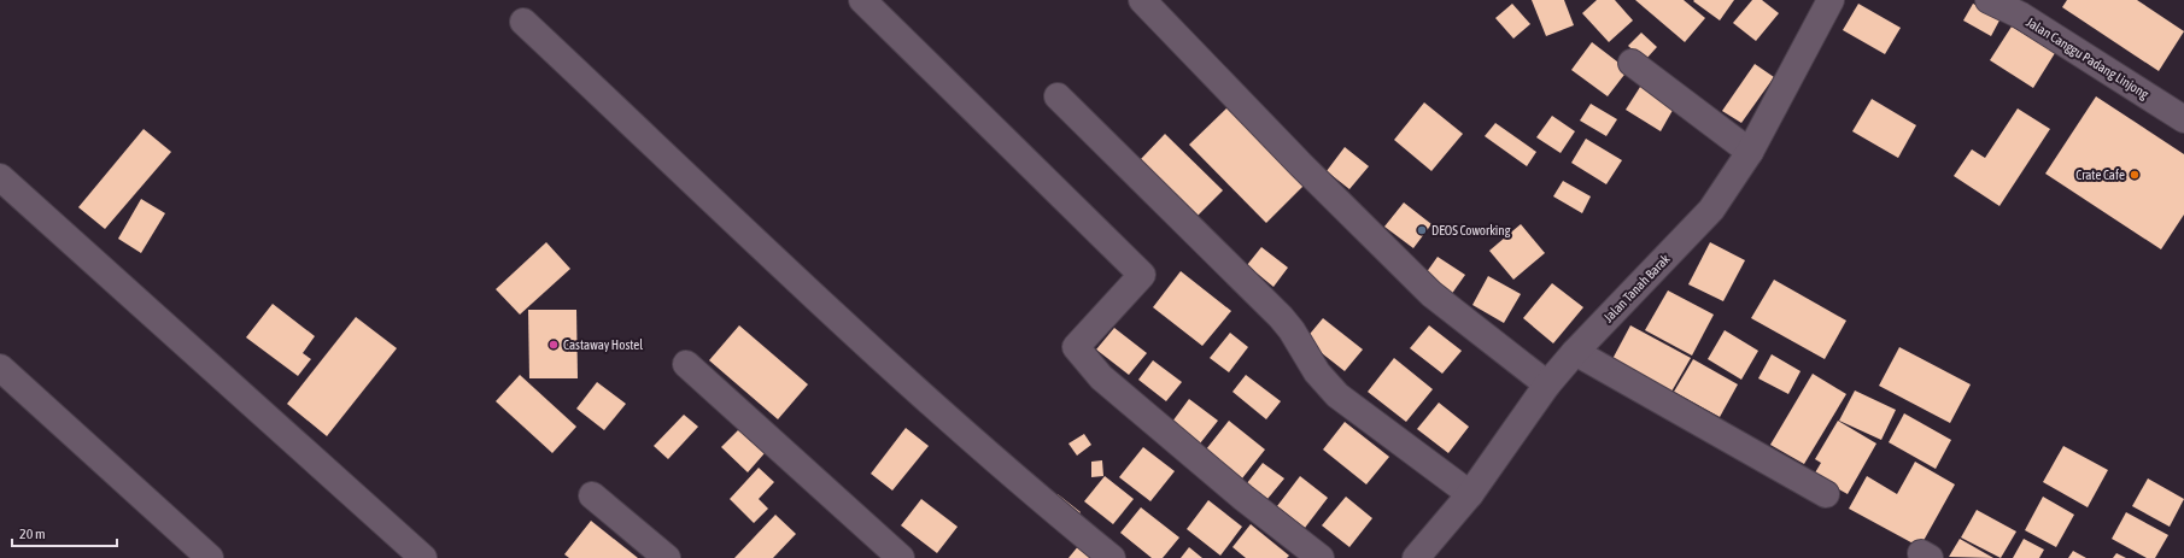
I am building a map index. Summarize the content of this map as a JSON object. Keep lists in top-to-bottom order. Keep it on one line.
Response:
{"streets":{"street":["Jalan Canggu Padang Linjong","Jalan Tanah Barak"]},"places":["Crate Cafe","DEOS Coworking","Castaway Hostel"],"scale_bar":"20 m"}
